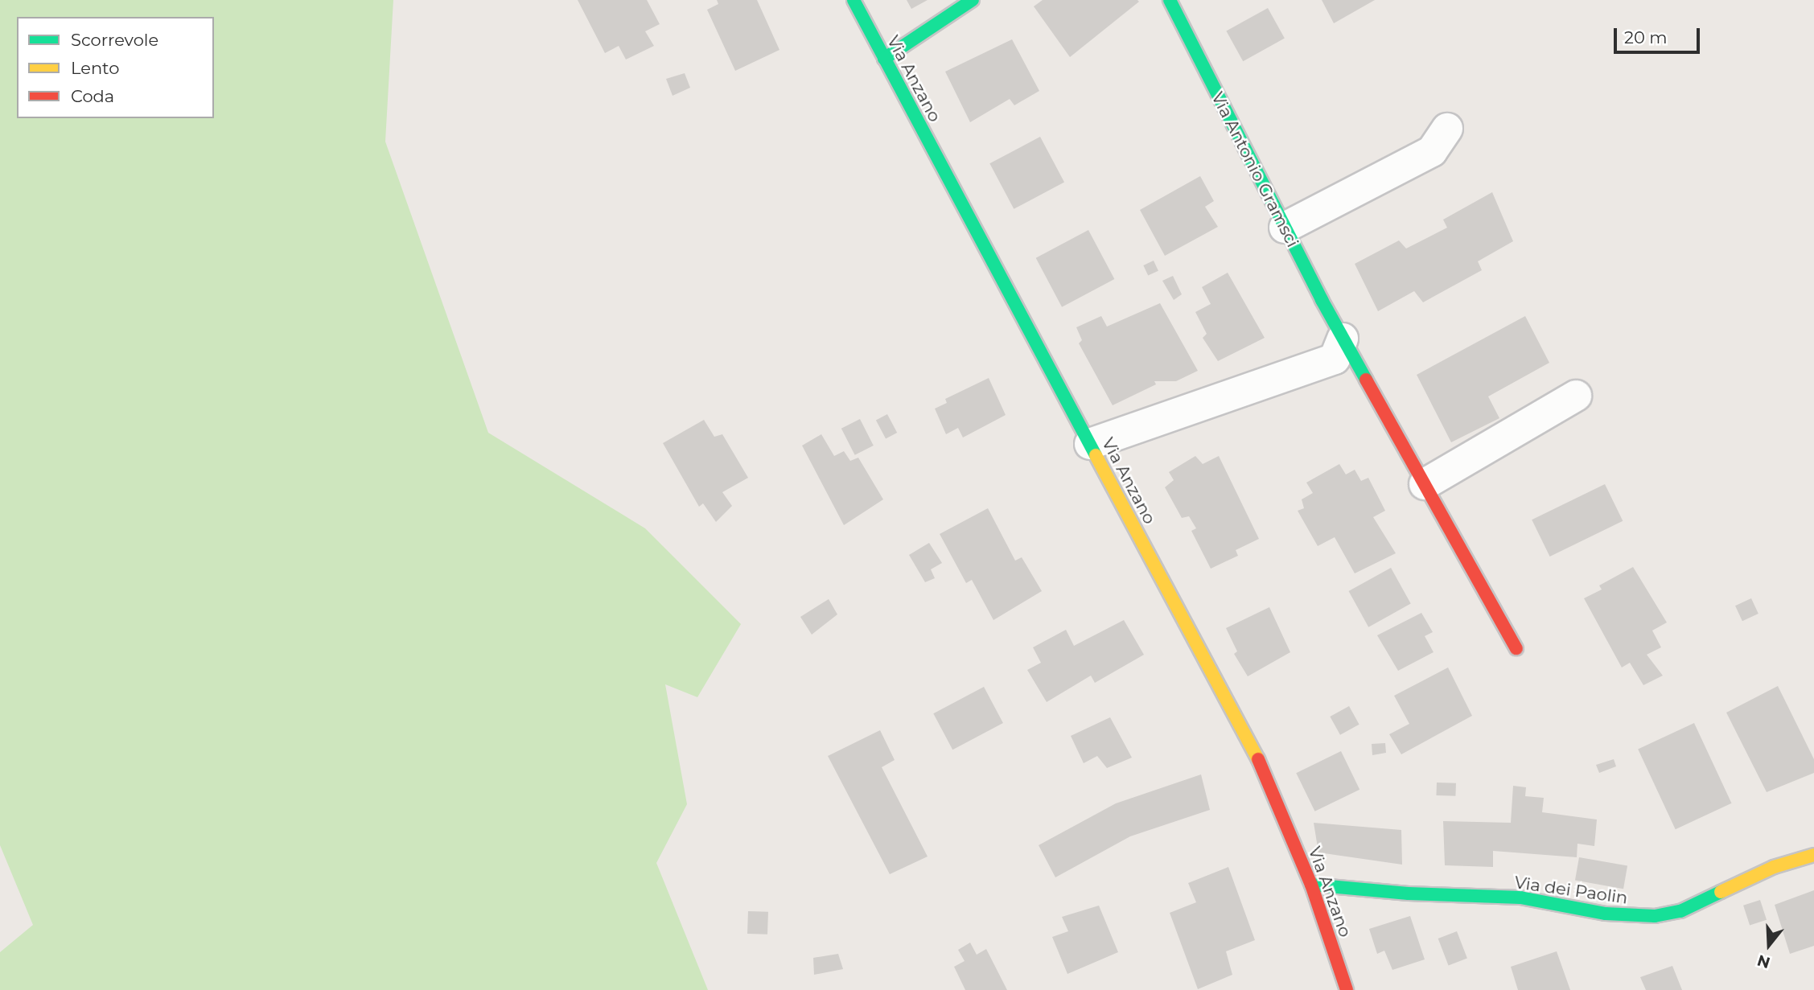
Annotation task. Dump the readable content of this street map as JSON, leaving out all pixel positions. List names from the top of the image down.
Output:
{
  "streets": {
    "street": ["Via Anzano", "Via Antonio Gramsci", "Via dei Paolin"]
  },
  "crossings": [
    ["Via Anzano", "Via dei Paolin"]
  ],
  "legend": ["Scorrevole", "Lento", "Coda"],
  "scale_bar": "20 m",
  "north": "bottom"
}
